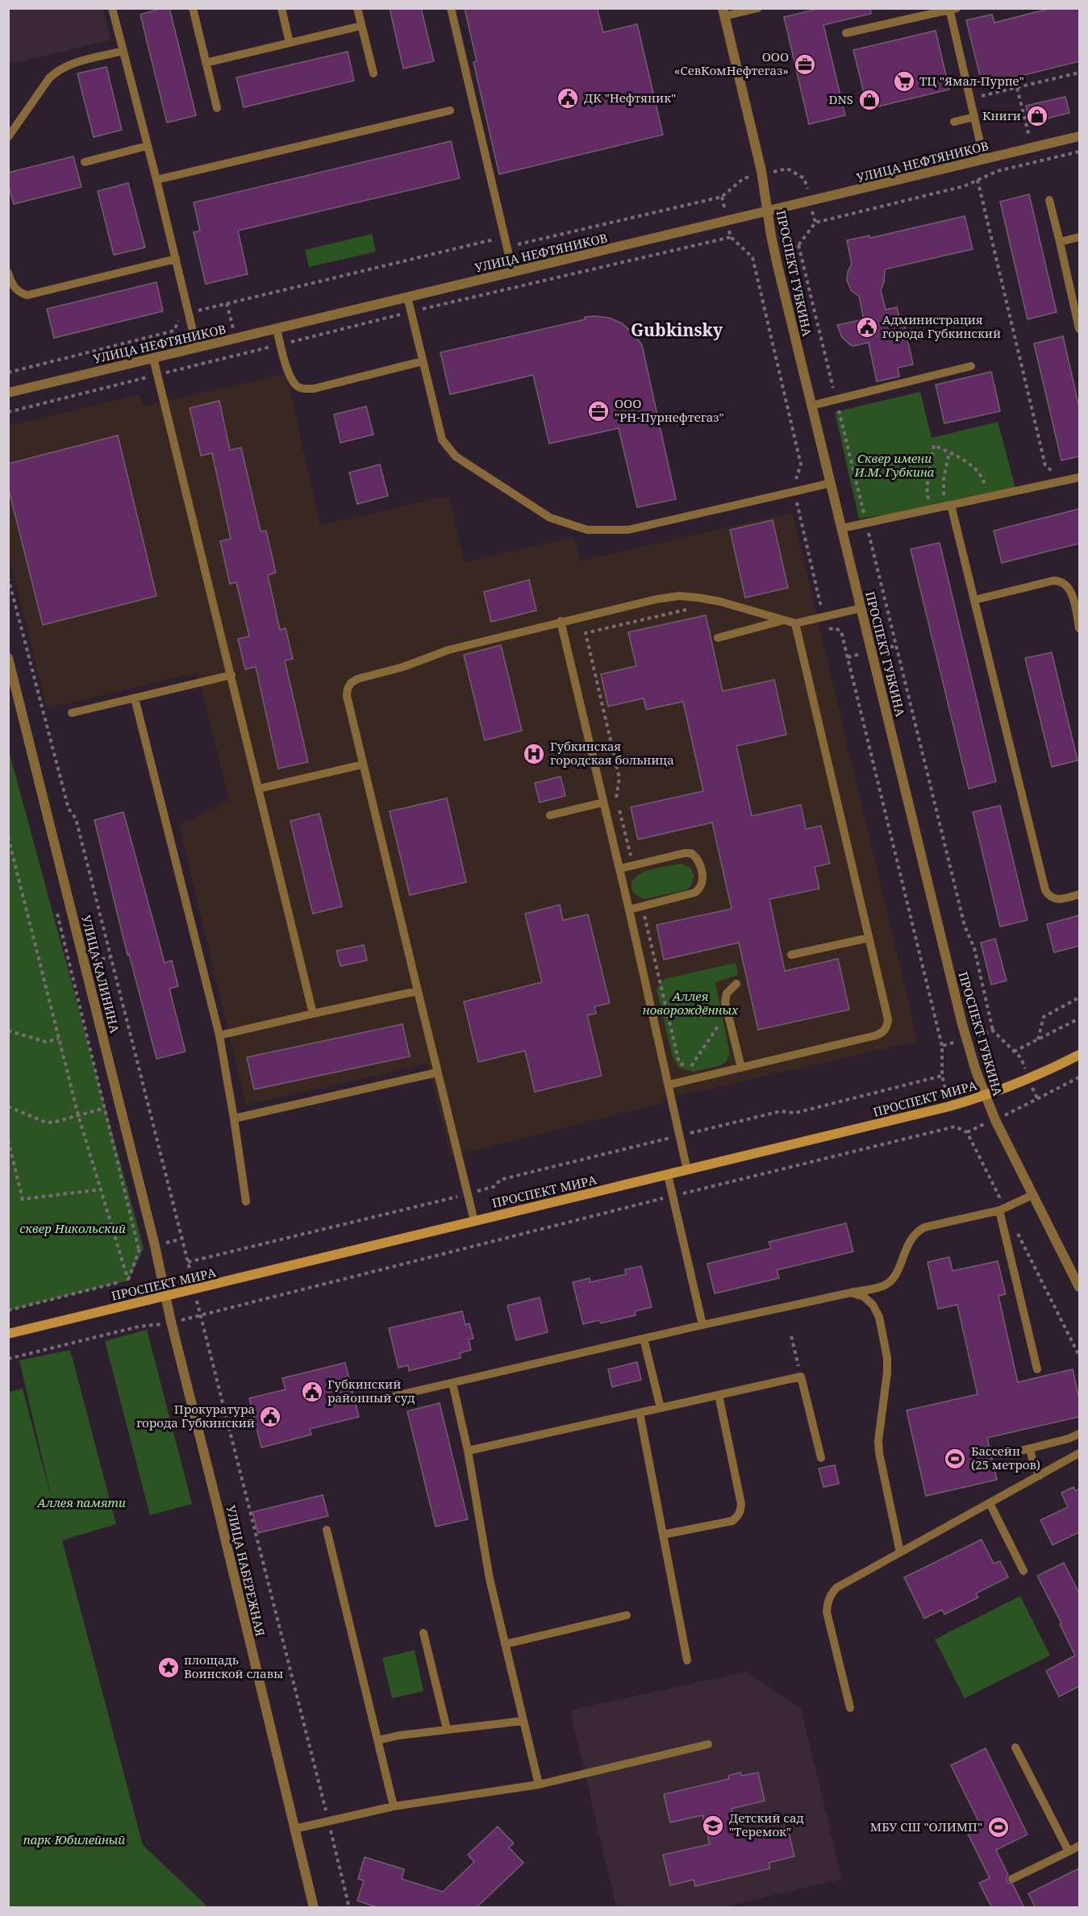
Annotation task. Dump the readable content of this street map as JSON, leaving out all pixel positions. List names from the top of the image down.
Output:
{
  "streets": {
    "main road": ["ПРОСПЕКТ МИРА"],
    "street": [
      "УЛИЦА НЕФТЯНИКОВ",
      "ПРОСПЕКТ ГУБКИНА",
      "УЛИЦА КАЛИНИНА",
      "УЛИЦА НАБЕРЕЖНАЯ"
    ]
  },
  "crossings": [
    ["УЛИЦА НЕФТЯНИКОВ", "ПРОСПЕКТ ГУБКИНА"],
    ["ПРОСПЕКТ ГУБКИНА", "ПРОСПЕКТ МИРА"],
    ["УЛИЦА КАЛИНИНА", "ПРОСПЕКТ МИРА"],
    ["УЛИЦА КАЛИНИНА", "УЛИЦА НАБЕРЕЖНАЯ"],
    ["ПРОСПЕКТ МИРА", "УЛИЦА НАБЕРЕЖНАЯ"]
  ],
  "districts": ["Gubkinsky"],
  "parks": [
    "Сквер имени И.М. Губкина",
    "Аллея новорождённых",
    "сквер Никольский",
    "Аллея памяти",
    "парк Юбилейный"
  ],
  "places": {
    "office": ["ООО «СевКомНефтегаз»", "ООО \"РН-Пурнефтегаз\""],
    "supermarket": ["ТЦ \"Ямал-Пурпе\""],
    "public building": [
      "ДК \"Нефтяник\"",
      "Администрация города Губкинский",
      "Губкинский районный суд",
      "Прокуратура города Губкинский"
    ],
    "shop": ["DNS", "Книги"],
    "hospital": ["Губкинская городская больница"],
    "sports": ["Бассейн (25 метров)", "МБУ СШ \"ОЛИМП\""],
    "place": ["площадь Воинской славы"],
    "school or university": ["Детский сад \"Теремок\""]
  }
}
